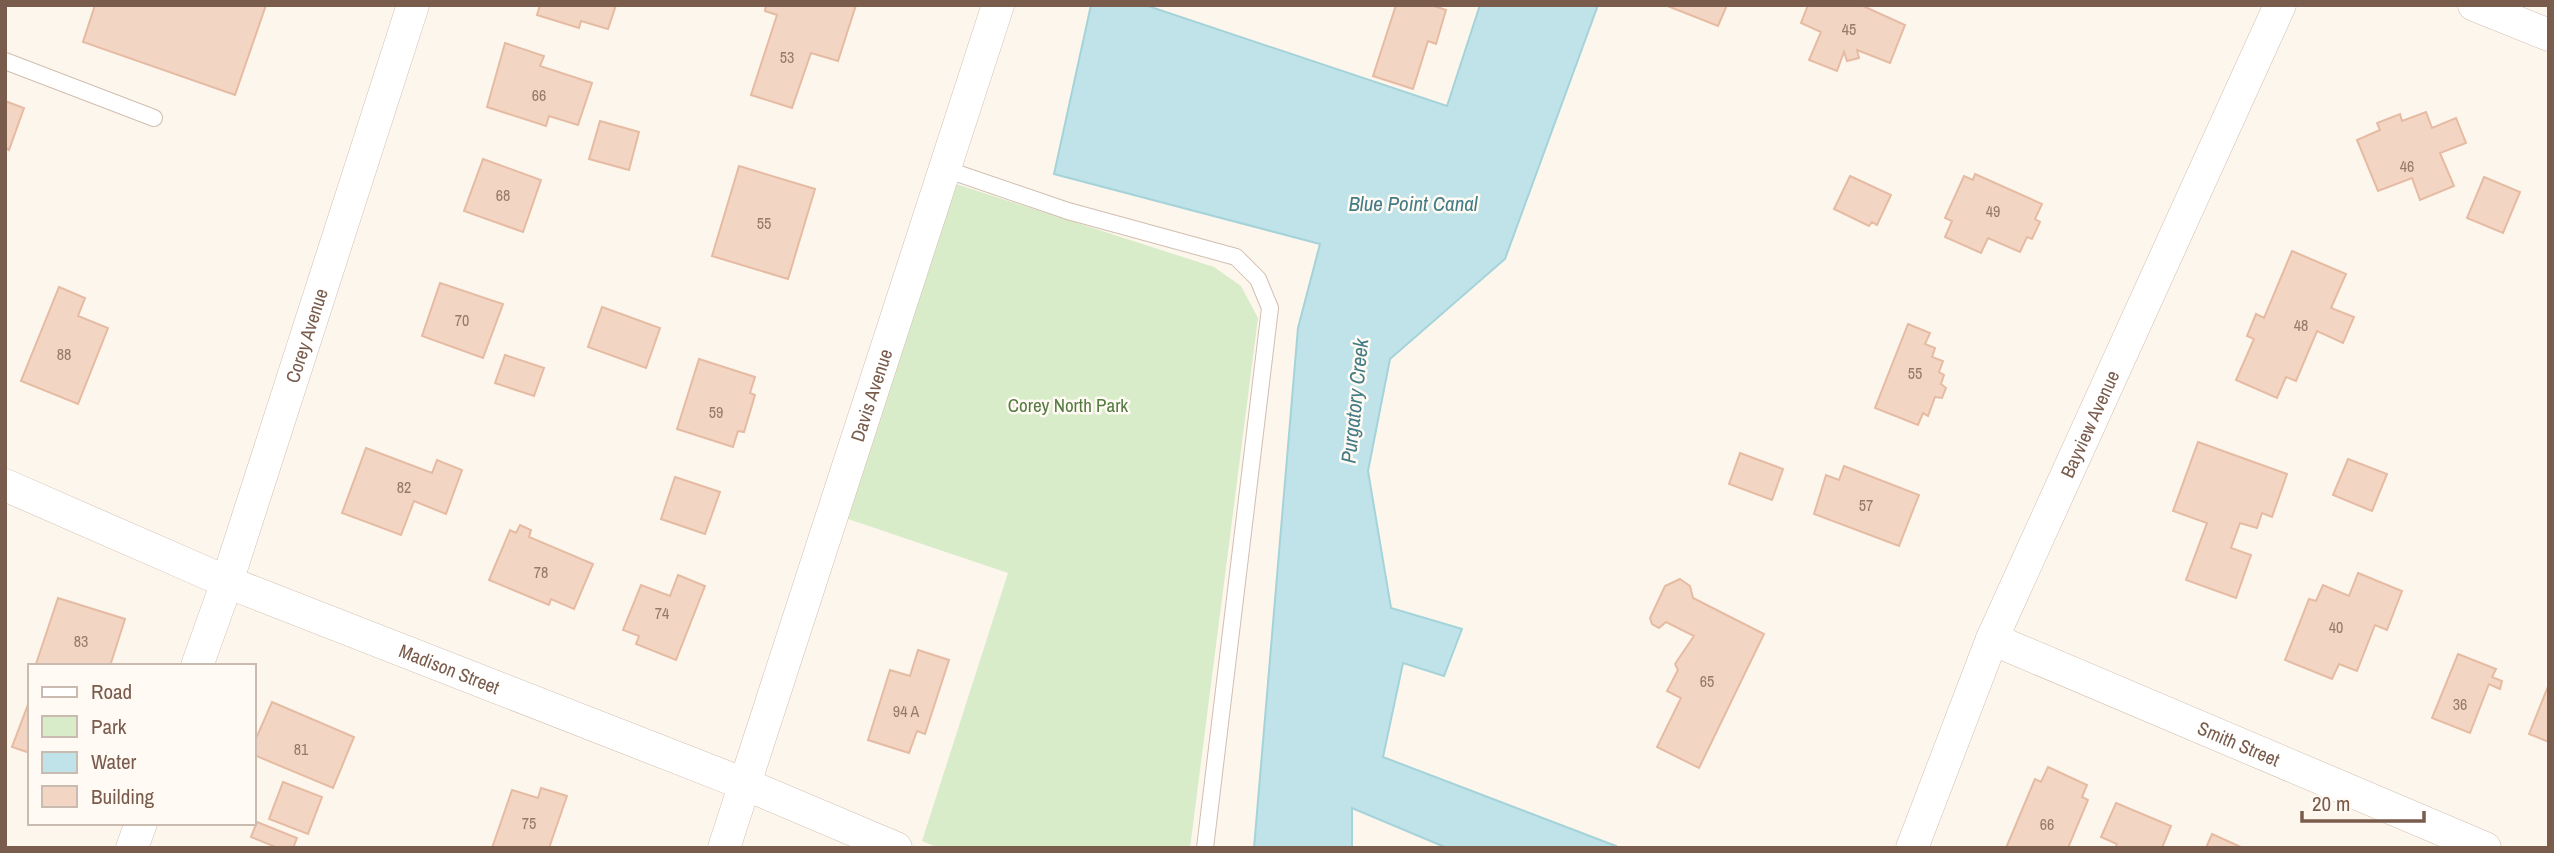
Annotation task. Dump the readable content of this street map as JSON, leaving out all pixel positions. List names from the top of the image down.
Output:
{
  "streets": {
    "street": [
      "Corey Avenue",
      "Davis Avenue",
      "Bayview Avenue",
      "Madison Street",
      "Smith Street"
    ]
  },
  "crossings": [
    ["Corey Avenue", "Madison Street"],
    ["Davis Avenue", "Madison Street"],
    ["Bayview Avenue", "Smith Street"]
  ],
  "water": ["Blue Point Canal", "Purgatory Creek"],
  "parks": ["Corey North Park"],
  "house_numbers": [
    "45",
    "53",
    "66",
    "46",
    "68",
    "49",
    "55",
    "70",
    "48",
    "88",
    "55",
    "59",
    "82",
    "57",
    "78",
    "74",
    "40",
    "83",
    "65",
    "36",
    "94 A",
    "81",
    "75",
    "66"
  ],
  "legend": [
    "Road",
    "Park",
    "Water",
    "Building"
  ],
  "scale_bar": "20 m"
}
